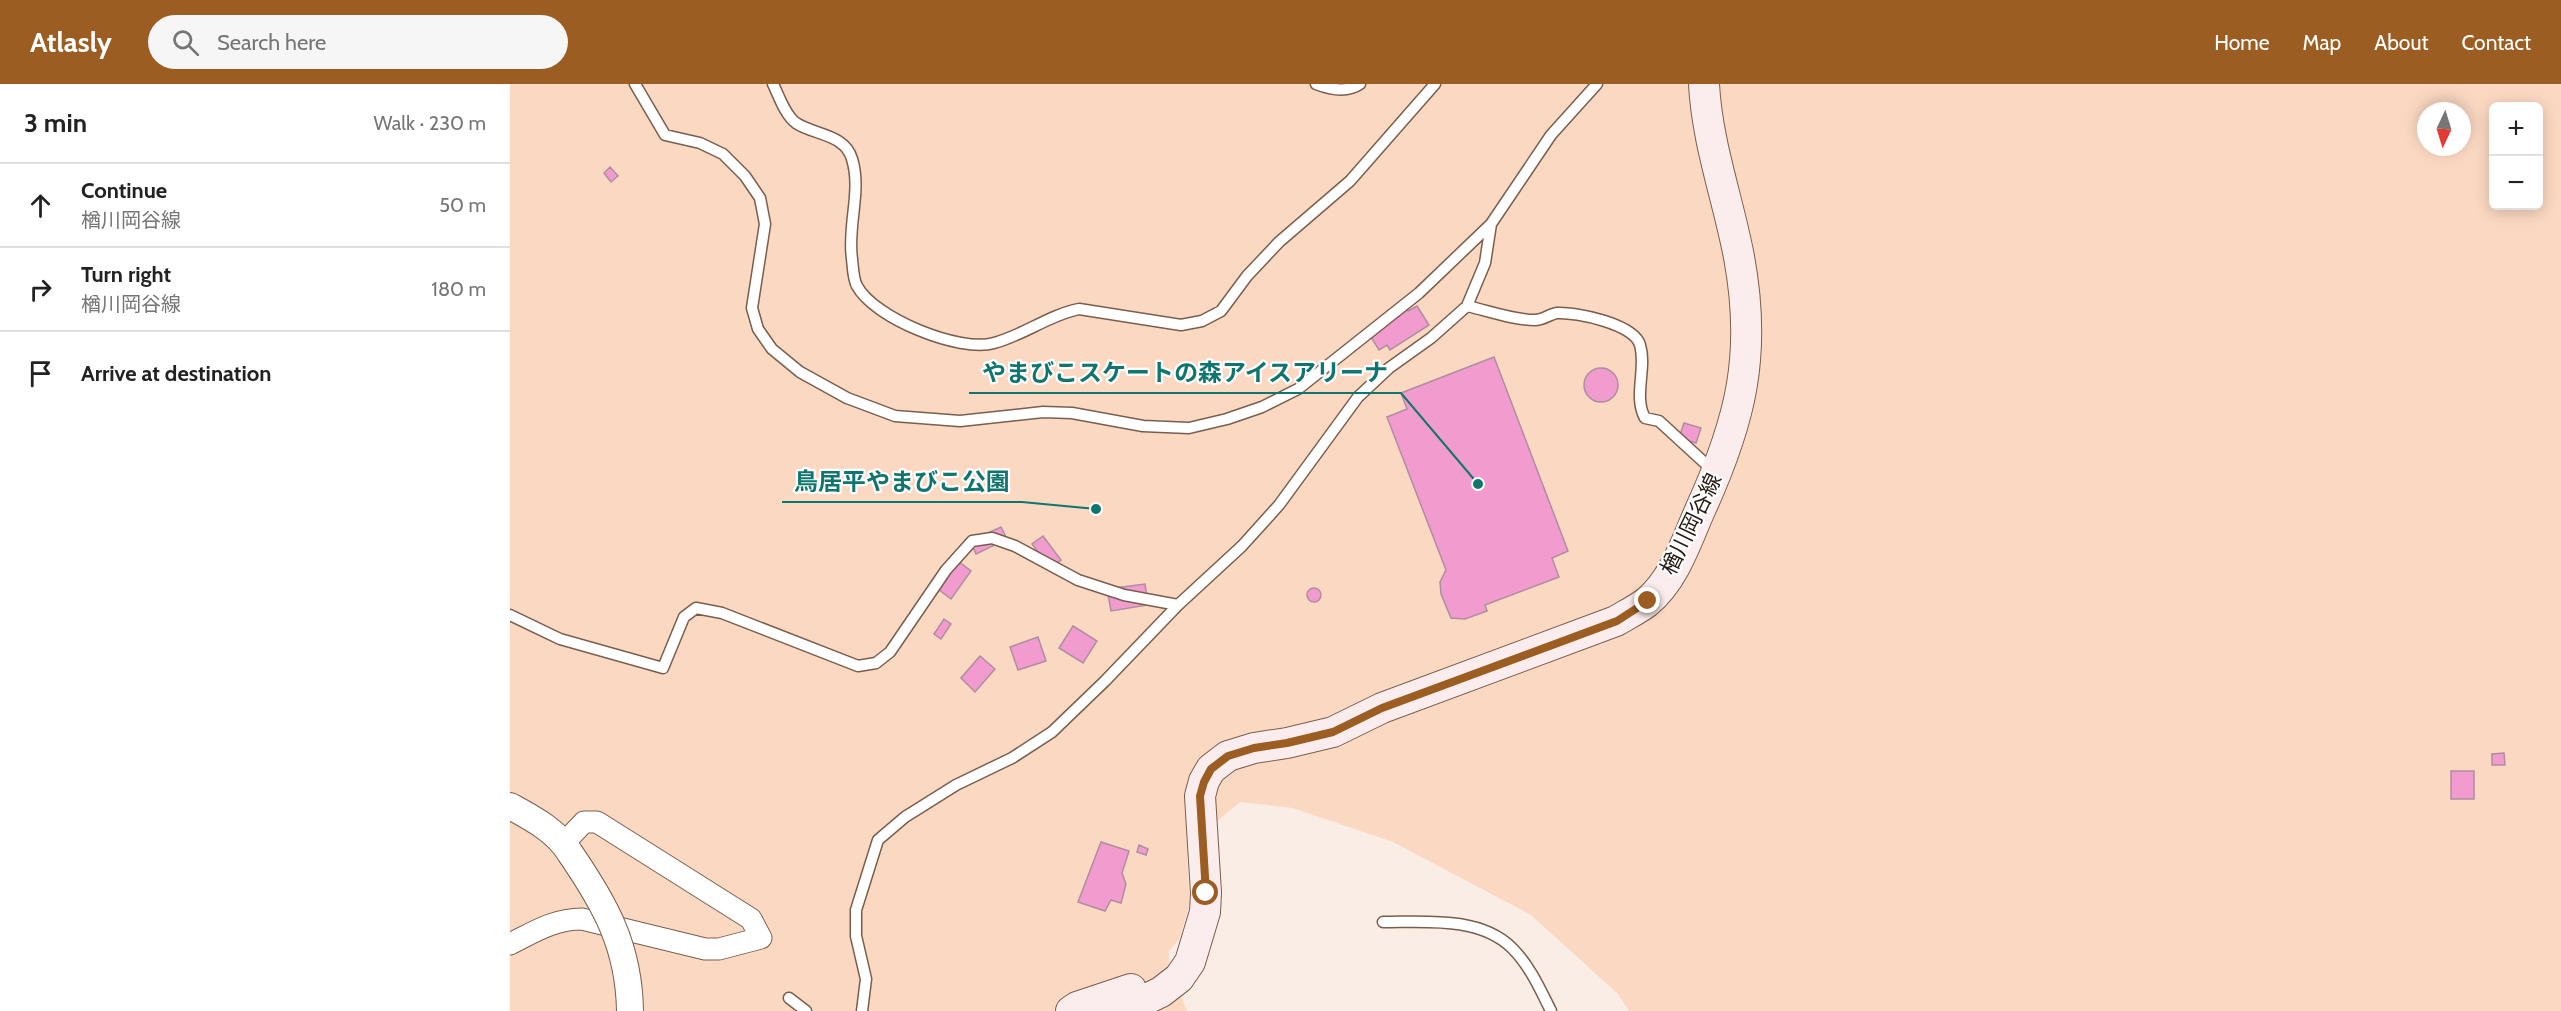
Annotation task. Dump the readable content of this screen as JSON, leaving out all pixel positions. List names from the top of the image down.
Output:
{
  "streets": {
    "main road": ["楢川岡谷線"]
  },
  "places": ["やまびこスケートの森アイスアリーナ", "鳥居平やまびこ公園"],
  "north": "bottom",
  "page": {
    "header": "Atlasly",
    "search": "Search here",
    "nav": [
      "Home",
      "Map",
      "About",
      "Contact"
    ],
    "heading": ["3 min", "Walk · 230 m"],
    "map_buttons": ["+", "−"],
    "list": [
      ["Continue", "楢川岡谷線", "50 m"],
      ["Turn right", "楢川岡谷線", "180 m"],
      "Arrive at destination"
    ]
  }
}
